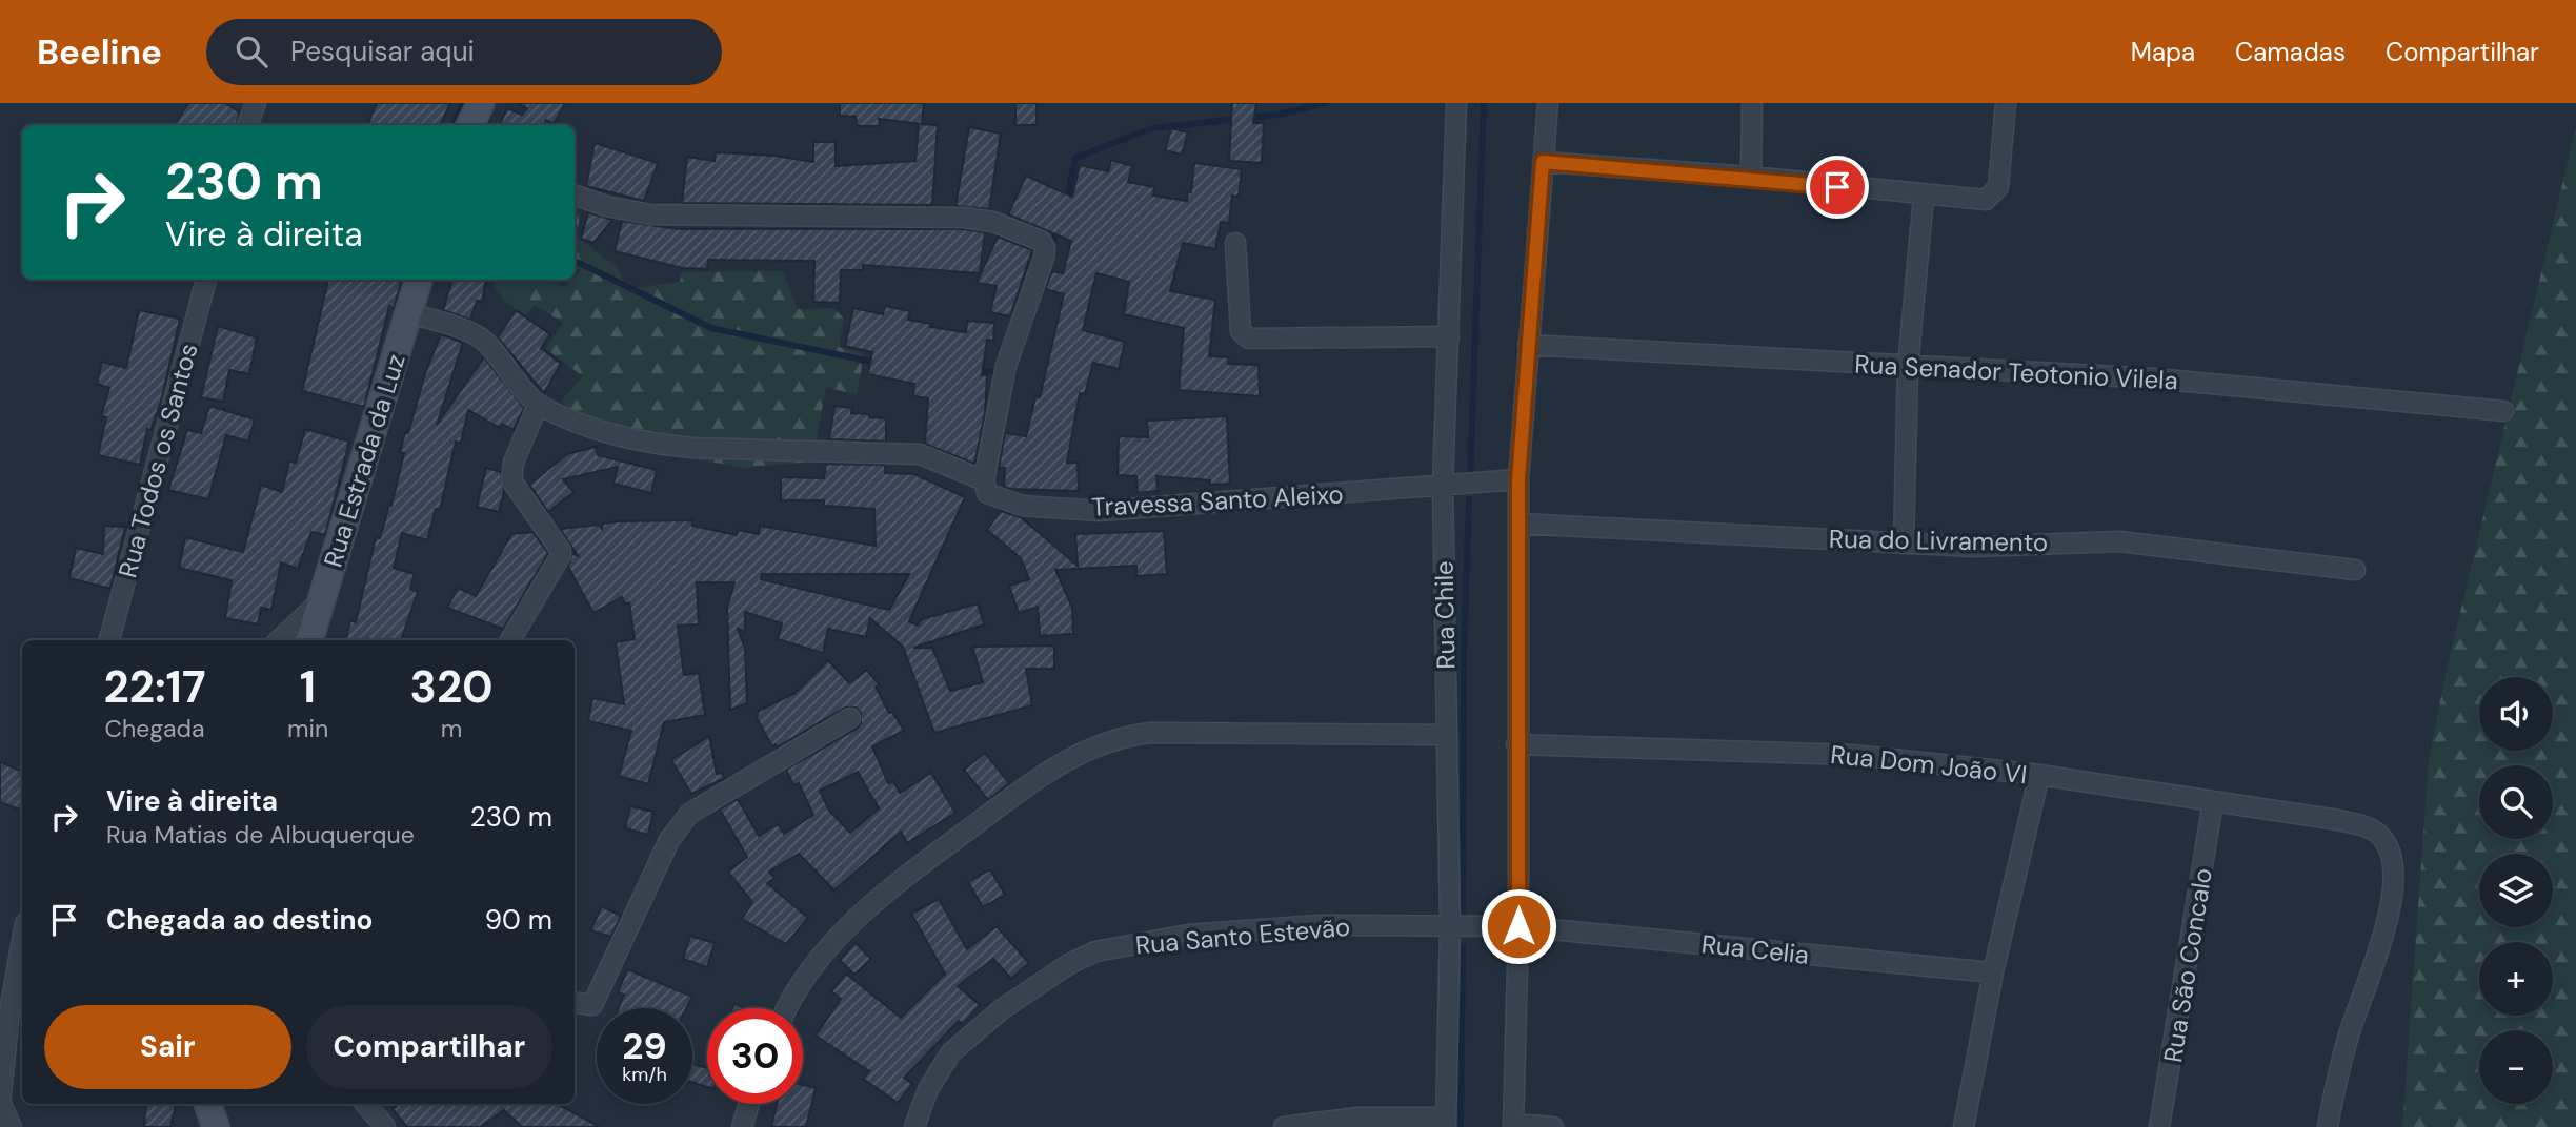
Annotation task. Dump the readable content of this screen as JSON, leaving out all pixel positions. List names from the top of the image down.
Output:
{
  "streets": {
    "main road": ["Rua Estrada da Luz"],
    "street": [
      "Rua Senador Teotonio Vilela",
      "Rua Todos os Santos",
      "Travessa Santo Aleixo",
      "Rua do Livramento",
      "Rua Chile",
      "Rua Dom João VI",
      "Rua Santo Estevão",
      "Rua Celia",
      "Rua São Concalo"
    ]
  },
  "crossings": [
    ["Travessa Santo Aleixo", "Rua Chile"],
    ["Rua Chile", "Rua Santo Estevão"],
    ["Rua Dom João VI", "Rua São Concalo"],
    ["Rua Santo Estevão", "Rua Celia"]
  ],
  "page": {
    "header": "Beeline",
    "search": "Pesquisar aqui",
    "nav": ["Mapa", "Camadas", "Compartilhar"],
    "turn": ["230 m", "Vire à direita"],
    "eta": [
      "22:17",
      "Chegada",
      "1",
      "min",
      "320",
      "m"
    ],
    "map_buttons": ["+", "−"],
    "list": [
      {
        "name": "Vire à direita",
        "note": "Rua Matias de Albuquerque",
        "value": "230 m"
      },
      {
        "name": "Chegada ao destino",
        "value": "90 m"
      }
    ],
    "buttons": ["Sair", "Compartilhar"],
    "speed": "29 km/h",
    "limit": "30"
  }
}
